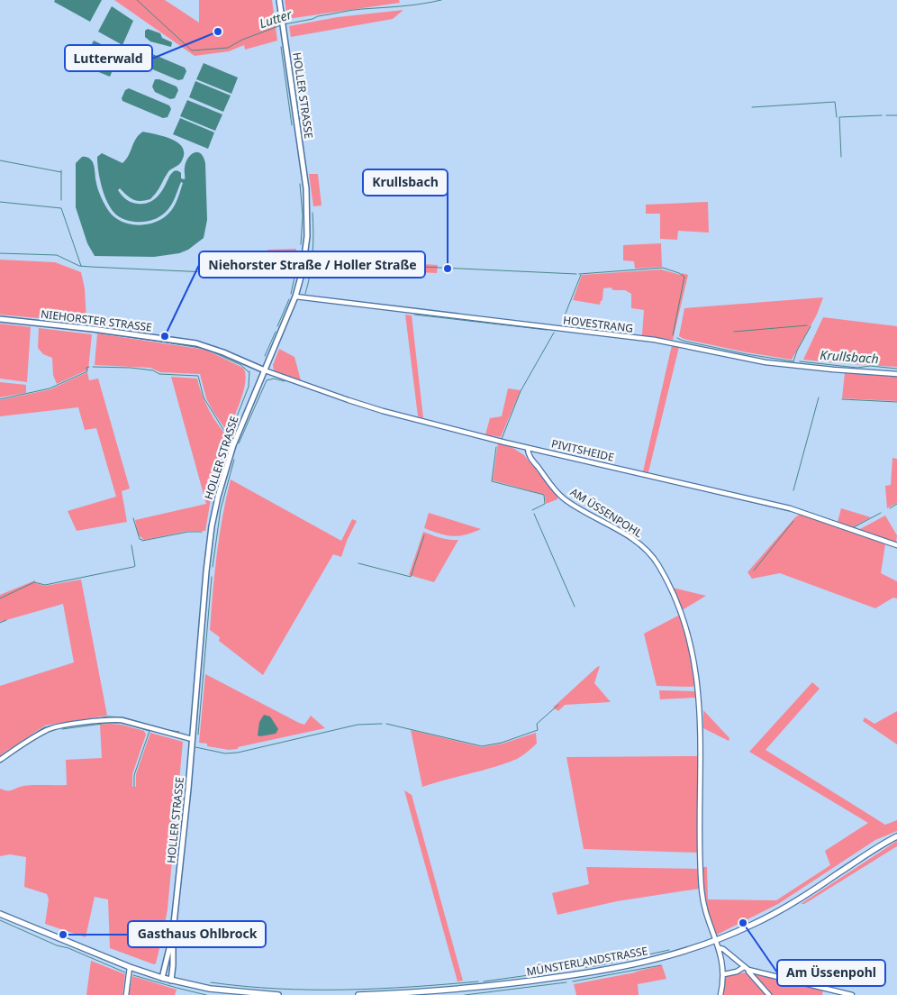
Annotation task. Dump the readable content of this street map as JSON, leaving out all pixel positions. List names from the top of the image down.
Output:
{
  "streets": {
    "main road": ["MÜNSTERLANDSTRASSE"],
    "street": [
      "HOLLER STRASSE",
      "NIEHORSTER STRASSE",
      "HOVESTRANG",
      "PIVITSHEIDE",
      "AM ÜSSENPOHL"
    ]
  },
  "crossings": [
    ["HOLLER STRASSE", "NIEHORSTER STRASSE"],
    ["HOLLER STRASSE", "HOVESTRANG"],
    ["HOLLER STRASSE", "PIVITSHEIDE"],
    ["NIEHORSTER STRASSE", "PIVITSHEIDE"],
    ["PIVITSHEIDE", "AM ÜSSENPOHL"],
    ["AM ÜSSENPOHL", "MÜNSTERLANDSTRASSE"]
  ],
  "water": ["Lutter", "Krullsbach"],
  "places": [
    "Lutterwald",
    "Krullsbach",
    "Niehorster Straße / Holler Straße",
    "Am Üssenpohl",
    "Gasthaus Ohlbrock"
  ]
}
